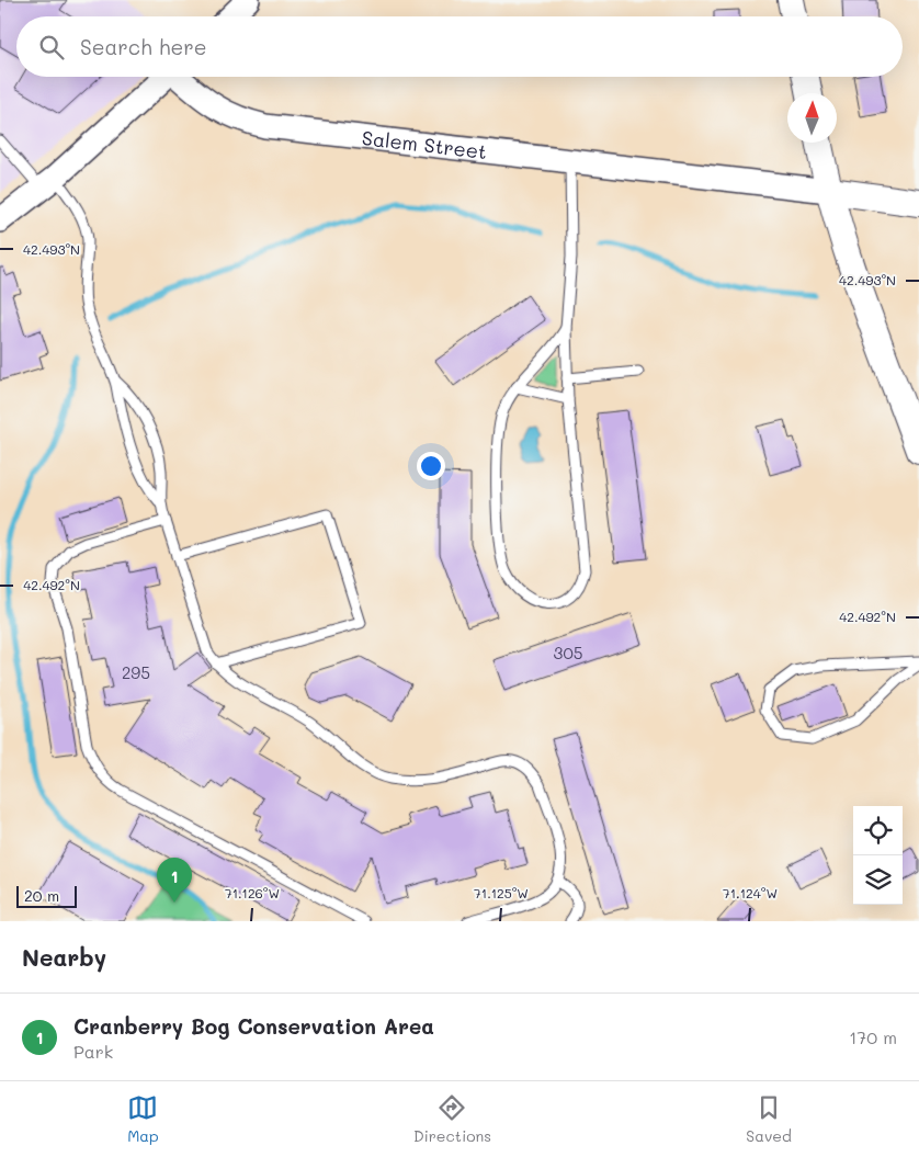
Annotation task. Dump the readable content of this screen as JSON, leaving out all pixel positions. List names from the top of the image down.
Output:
{
  "streets": {
    "main road": ["Salem Street"]
  },
  "house_numbers": ["305", "295"],
  "scale_bar": "20 m",
  "north": "top",
  "page": {
    "search": "Search here",
    "pins": "1",
    "scale": "20 m",
    "heading": "Nearby",
    "list": [
      {
        "mark": "1",
        "name": "Cranberry Bog Conservation Area",
        "note": "Park",
        "value": "170 m"
      }
    ],
    "nav": ["Map", "Directions", "Saved"]
  },
  "coordinates": [
    "42.493°N",
    "42.492°N",
    "71.126°W",
    "71.125°W",
    "71.124°W"
  ]
}
